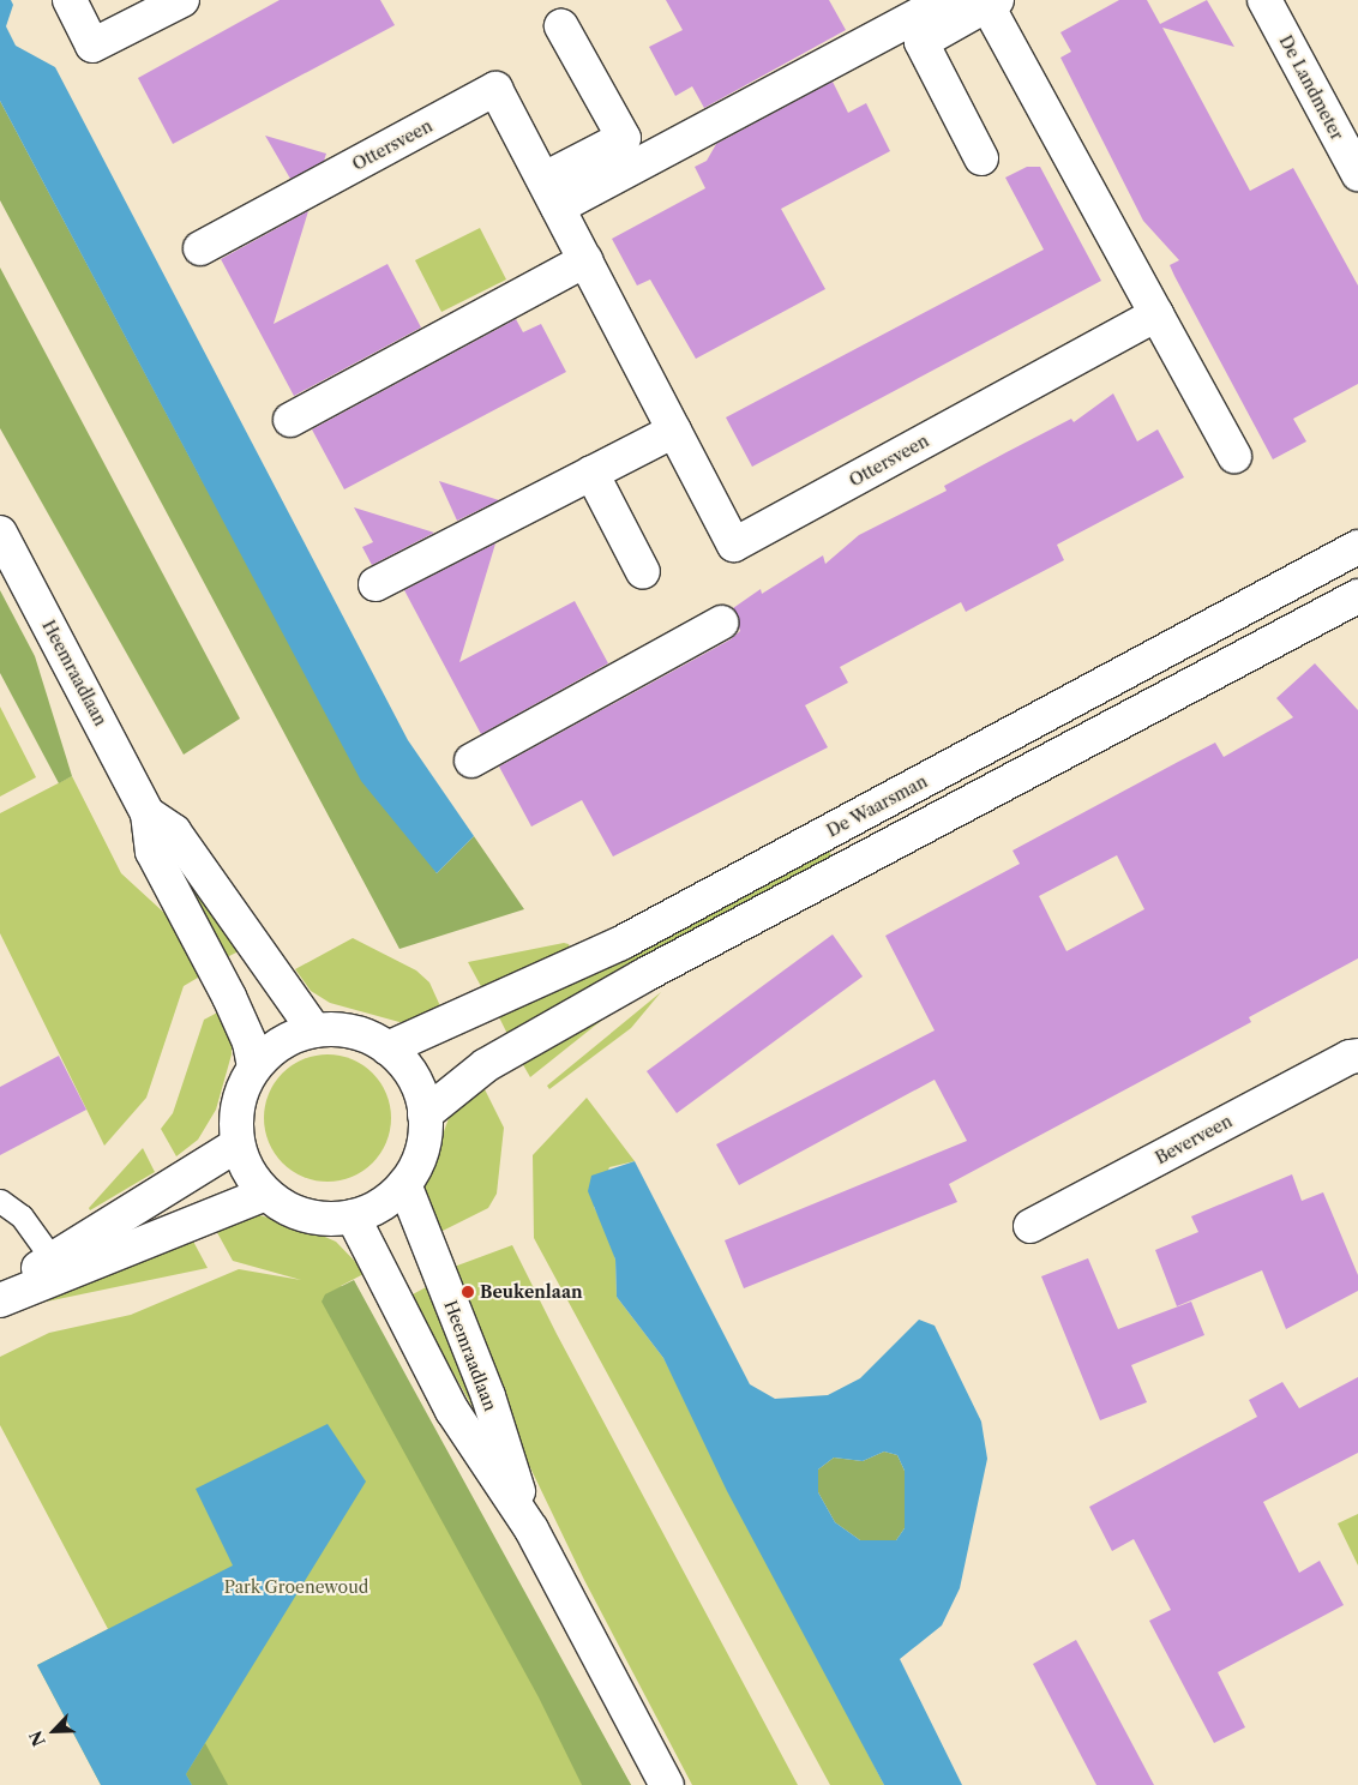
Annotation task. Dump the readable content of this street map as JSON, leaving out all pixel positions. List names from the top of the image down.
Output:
{
  "streets": {
    "street": [
      "De Landmeter",
      "Ottersveen",
      "Heemraadlaan",
      "De Waarsman",
      "Beverveen"
    ]
  },
  "crossings": [
    ["Heemraadlaan", "De Waarsman"]
  ],
  "parks": ["Park Groenewoud"],
  "places": ["Beukenlaan"],
  "north": "bottom left"
}
